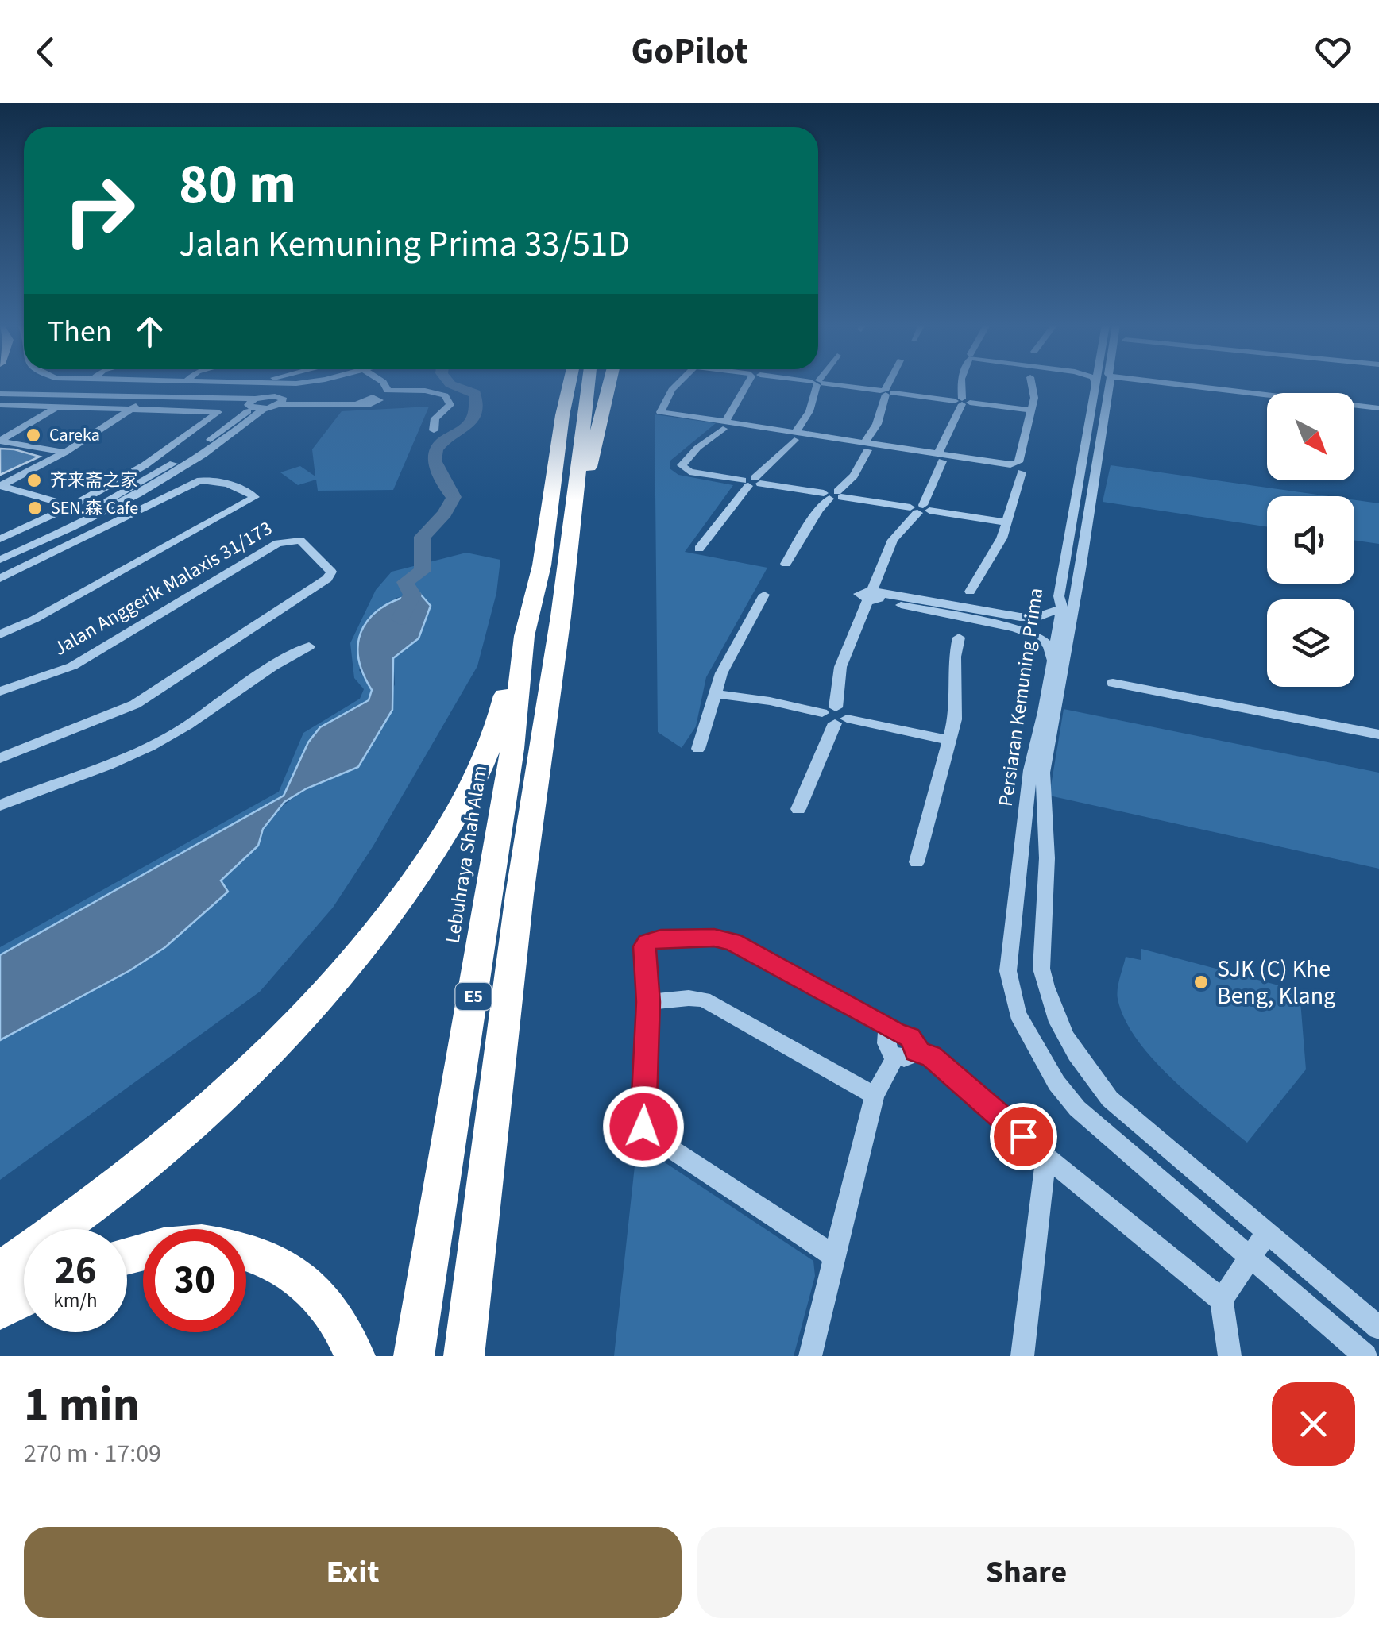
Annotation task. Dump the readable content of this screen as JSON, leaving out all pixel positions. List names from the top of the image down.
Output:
{
  "streets": {
    "highway": ["Lebuhraya Shah Alam", "E5"],
    "street": ["Jalan Anggerik Malaxis 31/173", "Persiaran Kemuning Prima"]
  },
  "places": [
    "Careka",
    "齐来斋之家",
    "SEN.森 Cafe",
    "SJK (C) Khe Beng, Klang"
  ],
  "north": "bottom right",
  "page": {
    "header": "GoPilot",
    "turn": ["80 m", "Jalan Kemuning Prima 33/51D"],
    "then": "Then",
    "speed": "26 km/h",
    "limit": "30",
    "heading": ["1 min", "270 m · 17:09"],
    "buttons": ["Exit", "Share"]
  }
}
